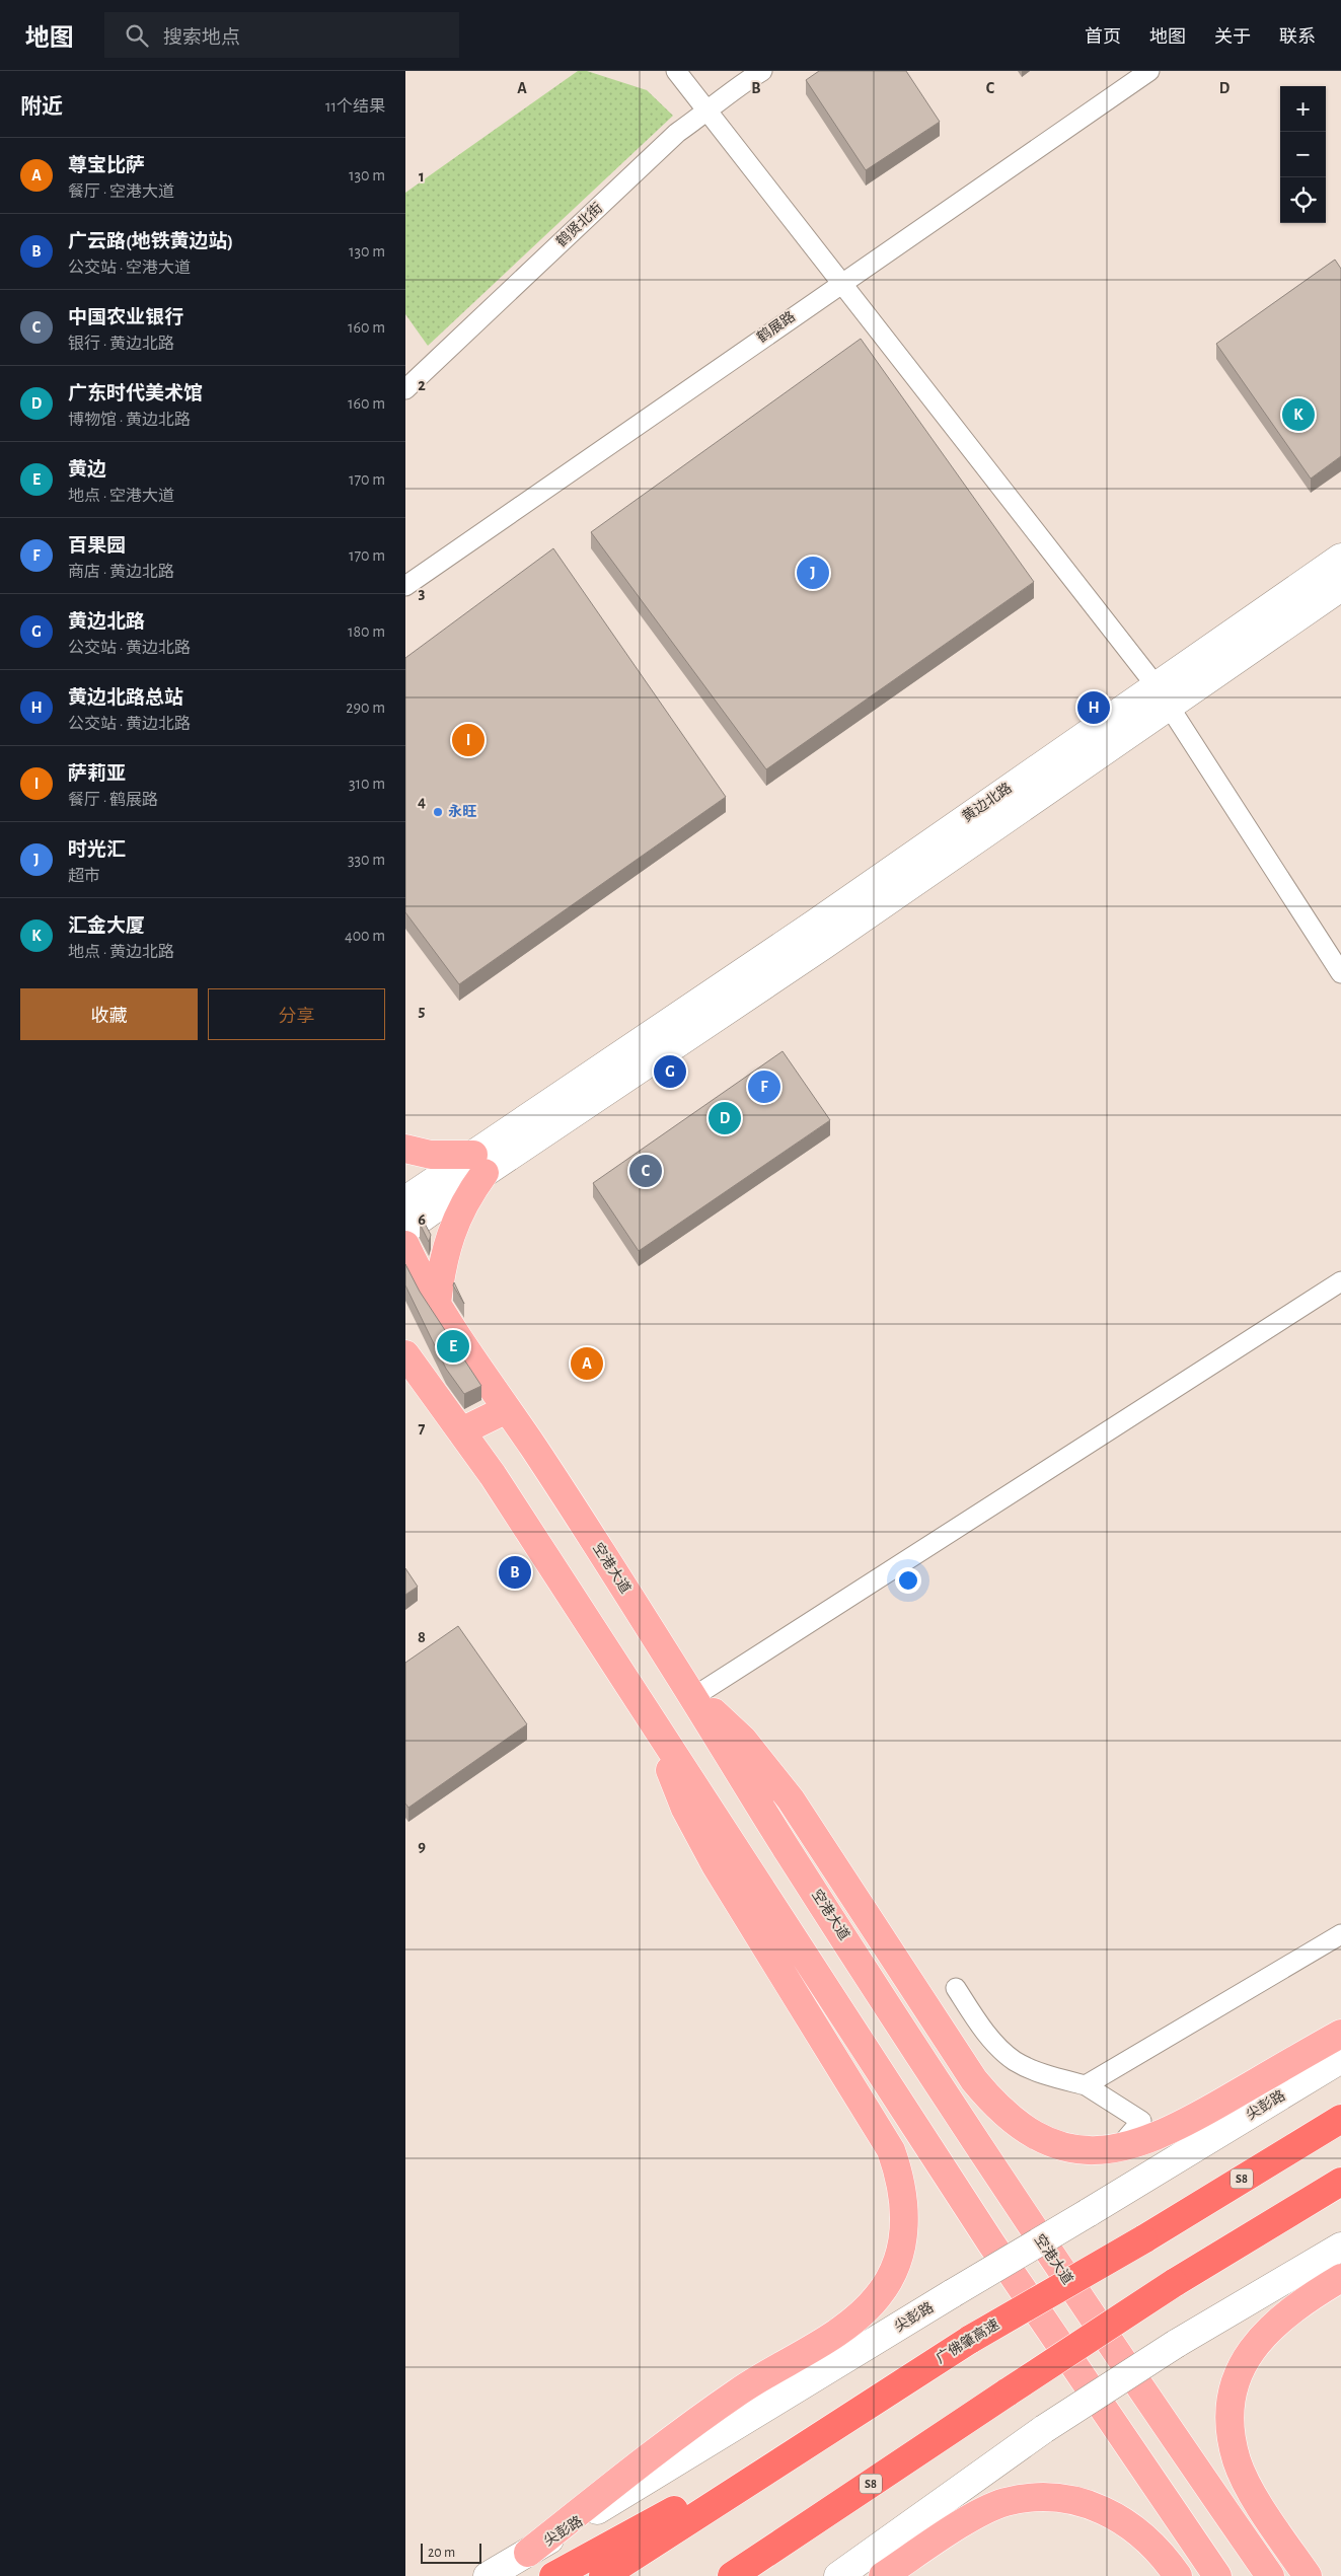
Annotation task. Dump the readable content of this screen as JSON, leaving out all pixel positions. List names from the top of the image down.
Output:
{
  "streets": {
    "highway": ["S8", "广佛肇高速"],
    "main road": ["黄边北路", "空港大道", "尖彭路"],
    "street": ["鹤贤北街", "鹤展路"]
  },
  "places": ["永旺"],
  "scale_bar": "20 m",
  "page": {
    "header": "地图",
    "search": "搜索地点",
    "nav": [
      "首页",
      "地图",
      "关于",
      "联系"
    ],
    "heading": ["附近", "11个结果"],
    "map_buttons": ["+", "−"],
    "list": [
      {
        "mark": "A",
        "name": "尊宝比萨",
        "note": "餐厅 · 空港大道",
        "value": "130 m"
      },
      {
        "mark": "B",
        "name": "广云路(地铁黄边站)",
        "note": "公交站 · 空港大道",
        "value": "130 m"
      },
      {
        "mark": "C",
        "name": "中国农业银行",
        "note": "银行 · 黄边北路",
        "value": "160 m"
      },
      {
        "mark": "D",
        "name": "广东时代美术馆",
        "note": "博物馆 · 黄边北路",
        "value": "160 m"
      },
      {
        "mark": "E",
        "name": "黄边",
        "note": "地点 · 空港大道",
        "value": "170 m"
      },
      {
        "mark": "F",
        "name": "百果园",
        "note": "商店 · 黄边北路",
        "value": "170 m"
      },
      {
        "mark": "G",
        "name": "黄边北路",
        "note": "公交站 · 黄边北路",
        "value": "180 m"
      },
      {
        "mark": "H",
        "name": "黄边北路总站",
        "note": "公交站 · 黄边北路",
        "value": "290 m"
      },
      {
        "mark": "I",
        "name": "萨莉亚",
        "note": "餐厅 · 鹤展路",
        "value": "310 m"
      },
      {
        "mark": "J",
        "name": "时光汇",
        "note": "超市",
        "value": "330 m"
      },
      {
        "mark": "K",
        "name": "汇金大厦",
        "note": "地点 · 黄边北路",
        "value": "400 m"
      }
    ],
    "pins": [
      "K",
      "J",
      "H",
      "I",
      "G",
      "F",
      "D",
      "C",
      "E",
      "A",
      "B"
    ],
    "buttons": ["收藏", "分享"],
    "scale": "20 m"
  },
  "grid": {
    "columns": [
      "A",
      "B",
      "C",
      "D"
    ],
    "rows": [
      "1",
      "2",
      "3",
      "4",
      "5",
      "6",
      "7",
      "8",
      "9"
    ]
  }
}
